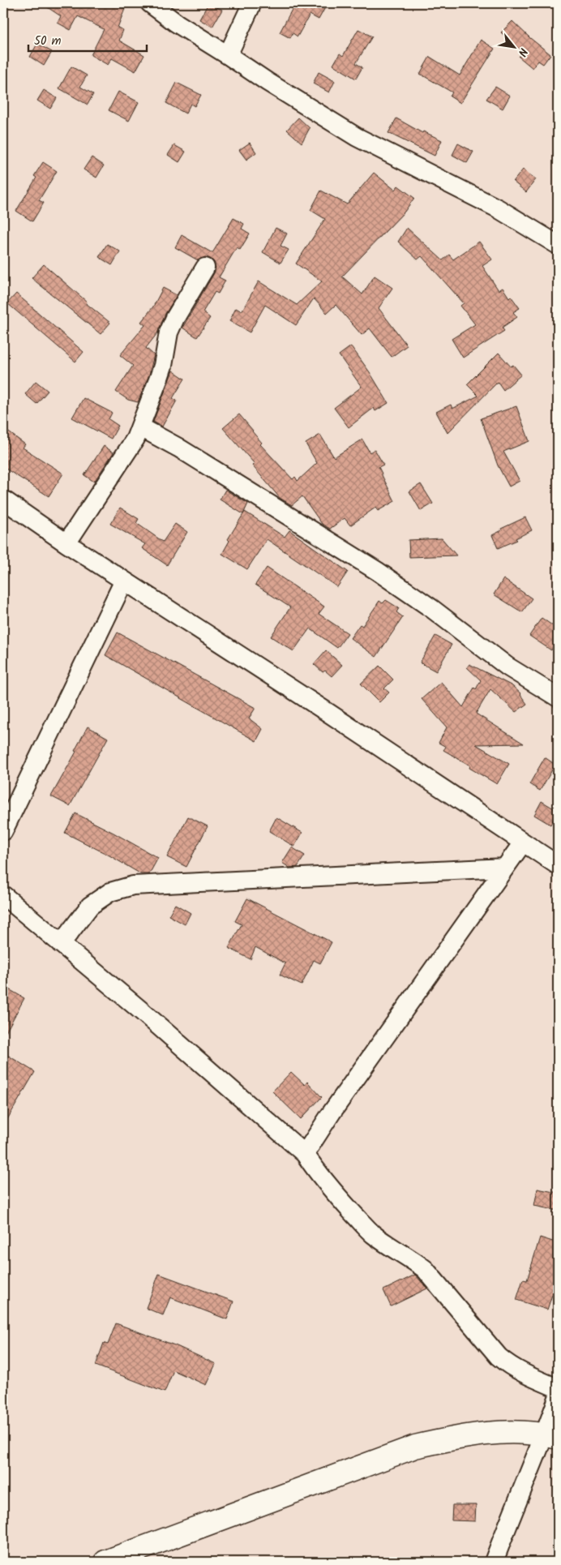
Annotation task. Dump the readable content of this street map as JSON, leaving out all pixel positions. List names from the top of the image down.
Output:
{
  "scale_bar": "50 m",
  "north": "bottom right"
}
